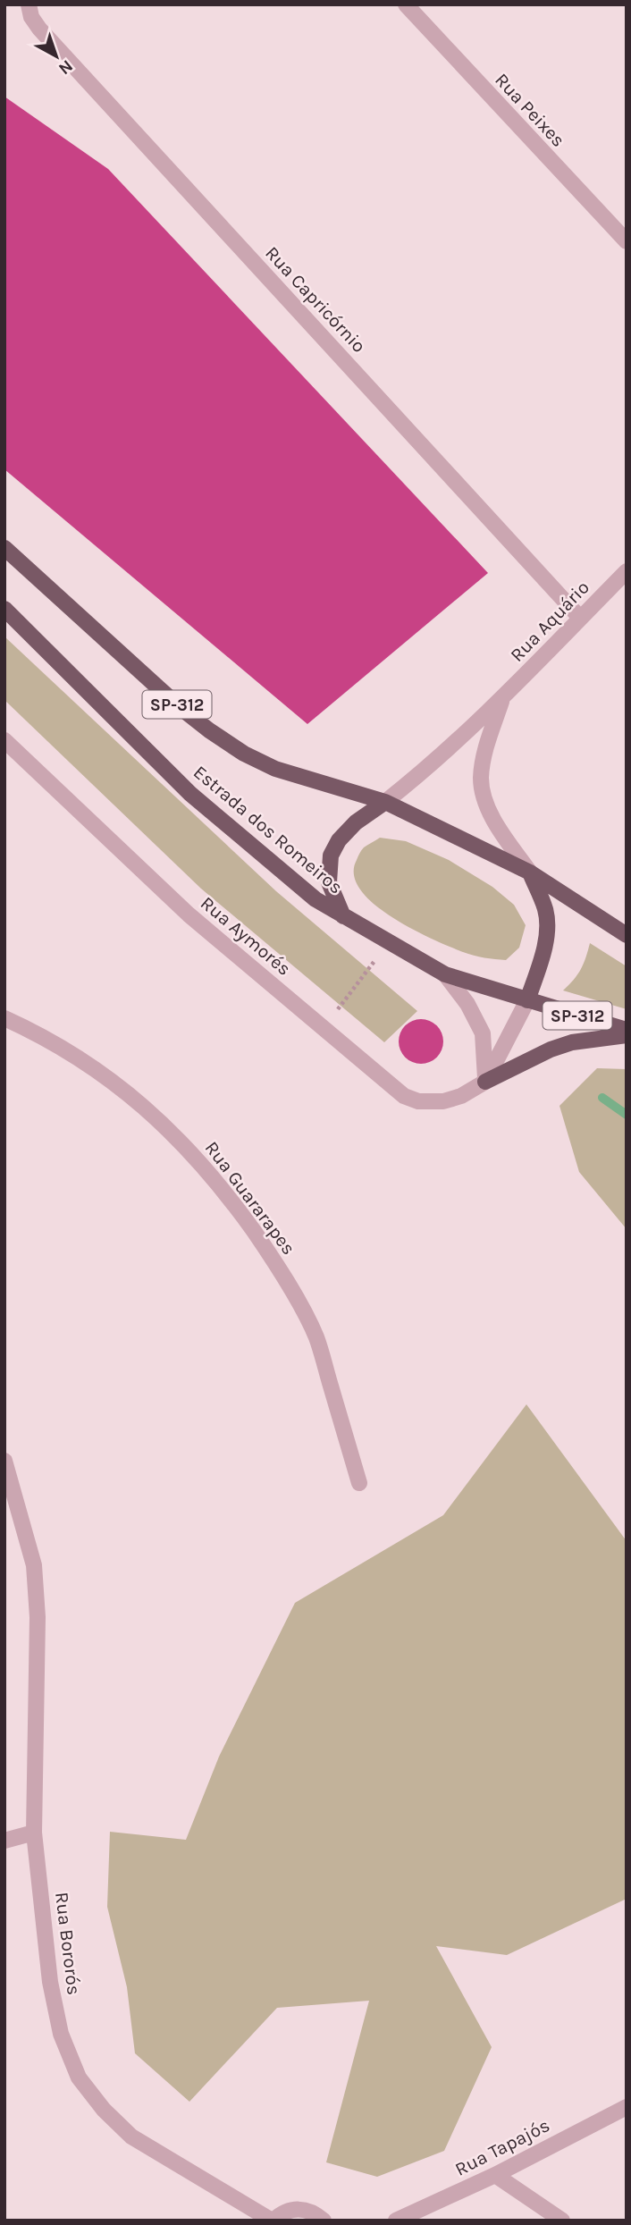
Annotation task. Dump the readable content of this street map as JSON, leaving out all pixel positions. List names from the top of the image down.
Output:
{
  "streets": {
    "main road": ["SP-312", "Estrada dos Romeiros"],
    "street": [
      "Rua Peixes",
      "Rua Capricórnio",
      "Rua Aquário",
      "Rua Aymorés",
      "Rua Guararapes",
      "Rua Bororós",
      "Rua Tapajós"
    ]
  },
  "crossings": [
    ["Rua Capricórnio", "Rua Aquário"],
    ["Rua Aquário", "SP-312"],
    ["Estrada dos Romeiros", "Rua Aymorés"]
  ],
  "north": "bottom right"
}
